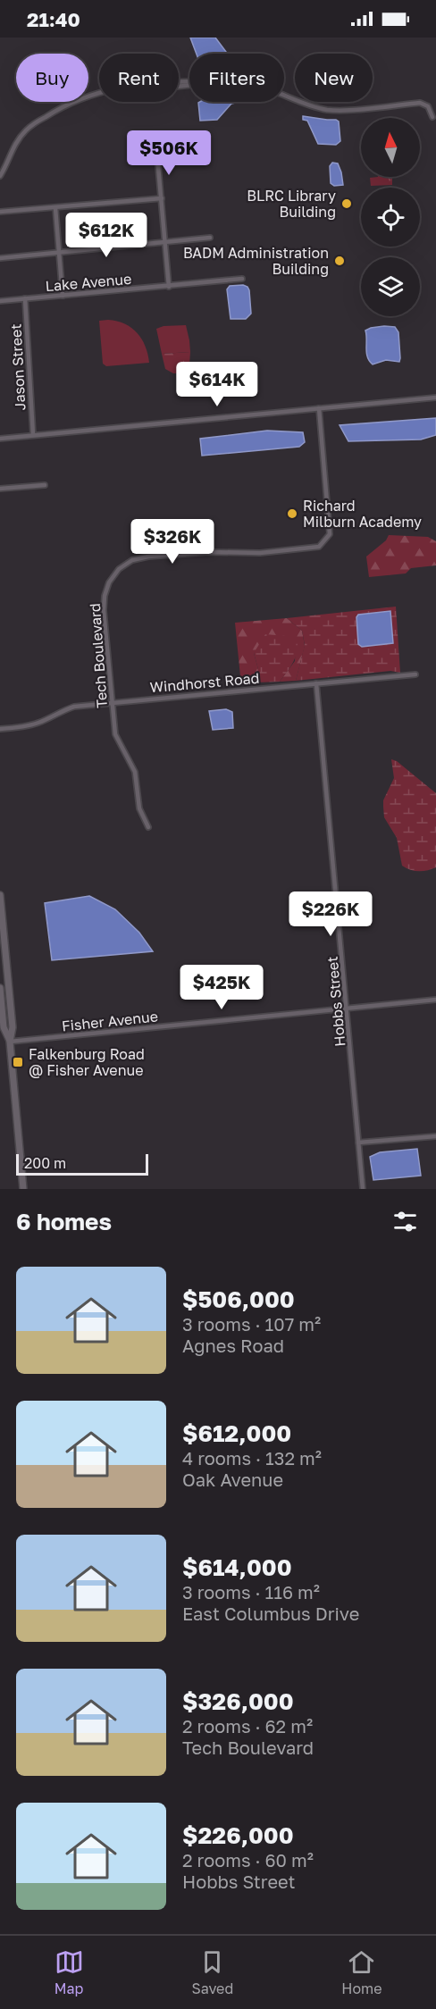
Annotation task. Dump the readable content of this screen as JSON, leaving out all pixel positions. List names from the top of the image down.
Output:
{
  "streets": {
    "street": [
      "Lake Avenue",
      "Jason Street",
      "Tech Boulevard",
      "Windhorst Road",
      "Hobbs Street",
      "Fisher Avenue"
    ]
  },
  "crossings": [
    ["Lake Avenue", "Jason Street"],
    ["Tech Boulevard", "Windhorst Road"],
    ["Windhorst Road", "Hobbs Street"],
    ["Hobbs Street", "Fisher Avenue"]
  ],
  "places": {
    "other": ["BLRC Library Building", "BADM Administration Building", "Richard Milburn Academy"],
    "transit": ["Falkenburg Road @ Fisher Avenue"]
  },
  "scale_bar": "200 m",
  "north": "top",
  "page": {
    "status": "21:40",
    "chip": [
      "Buy",
      "Rent",
      "Filters",
      "New"
    ],
    "price": [
      "$506K",
      "$612K",
      "$614K",
      "$326K",
      "$226K",
      "$425K"
    ],
    "scale": "200 m",
    "heading": "6 homes",
    "list": [
      {
        "name": "$506,000",
        "note": "3 rooms · 107 m² · Agnes Road"
      },
      {
        "name": "$612,000",
        "note": "4 rooms · 132 m² · Oak Avenue"
      },
      {
        "name": "$614,000",
        "note": "3 rooms · 116 m² · East Columbus Drive"
      },
      {
        "name": "$326,000",
        "note": "2 rooms · 62 m² · Tech Boulevard"
      },
      {
        "name": "$226,000",
        "note": "2 rooms · 60 m² · Hobbs Street"
      }
    ],
    "tabs": ["Map", "Saved", "Home"]
  }
}
